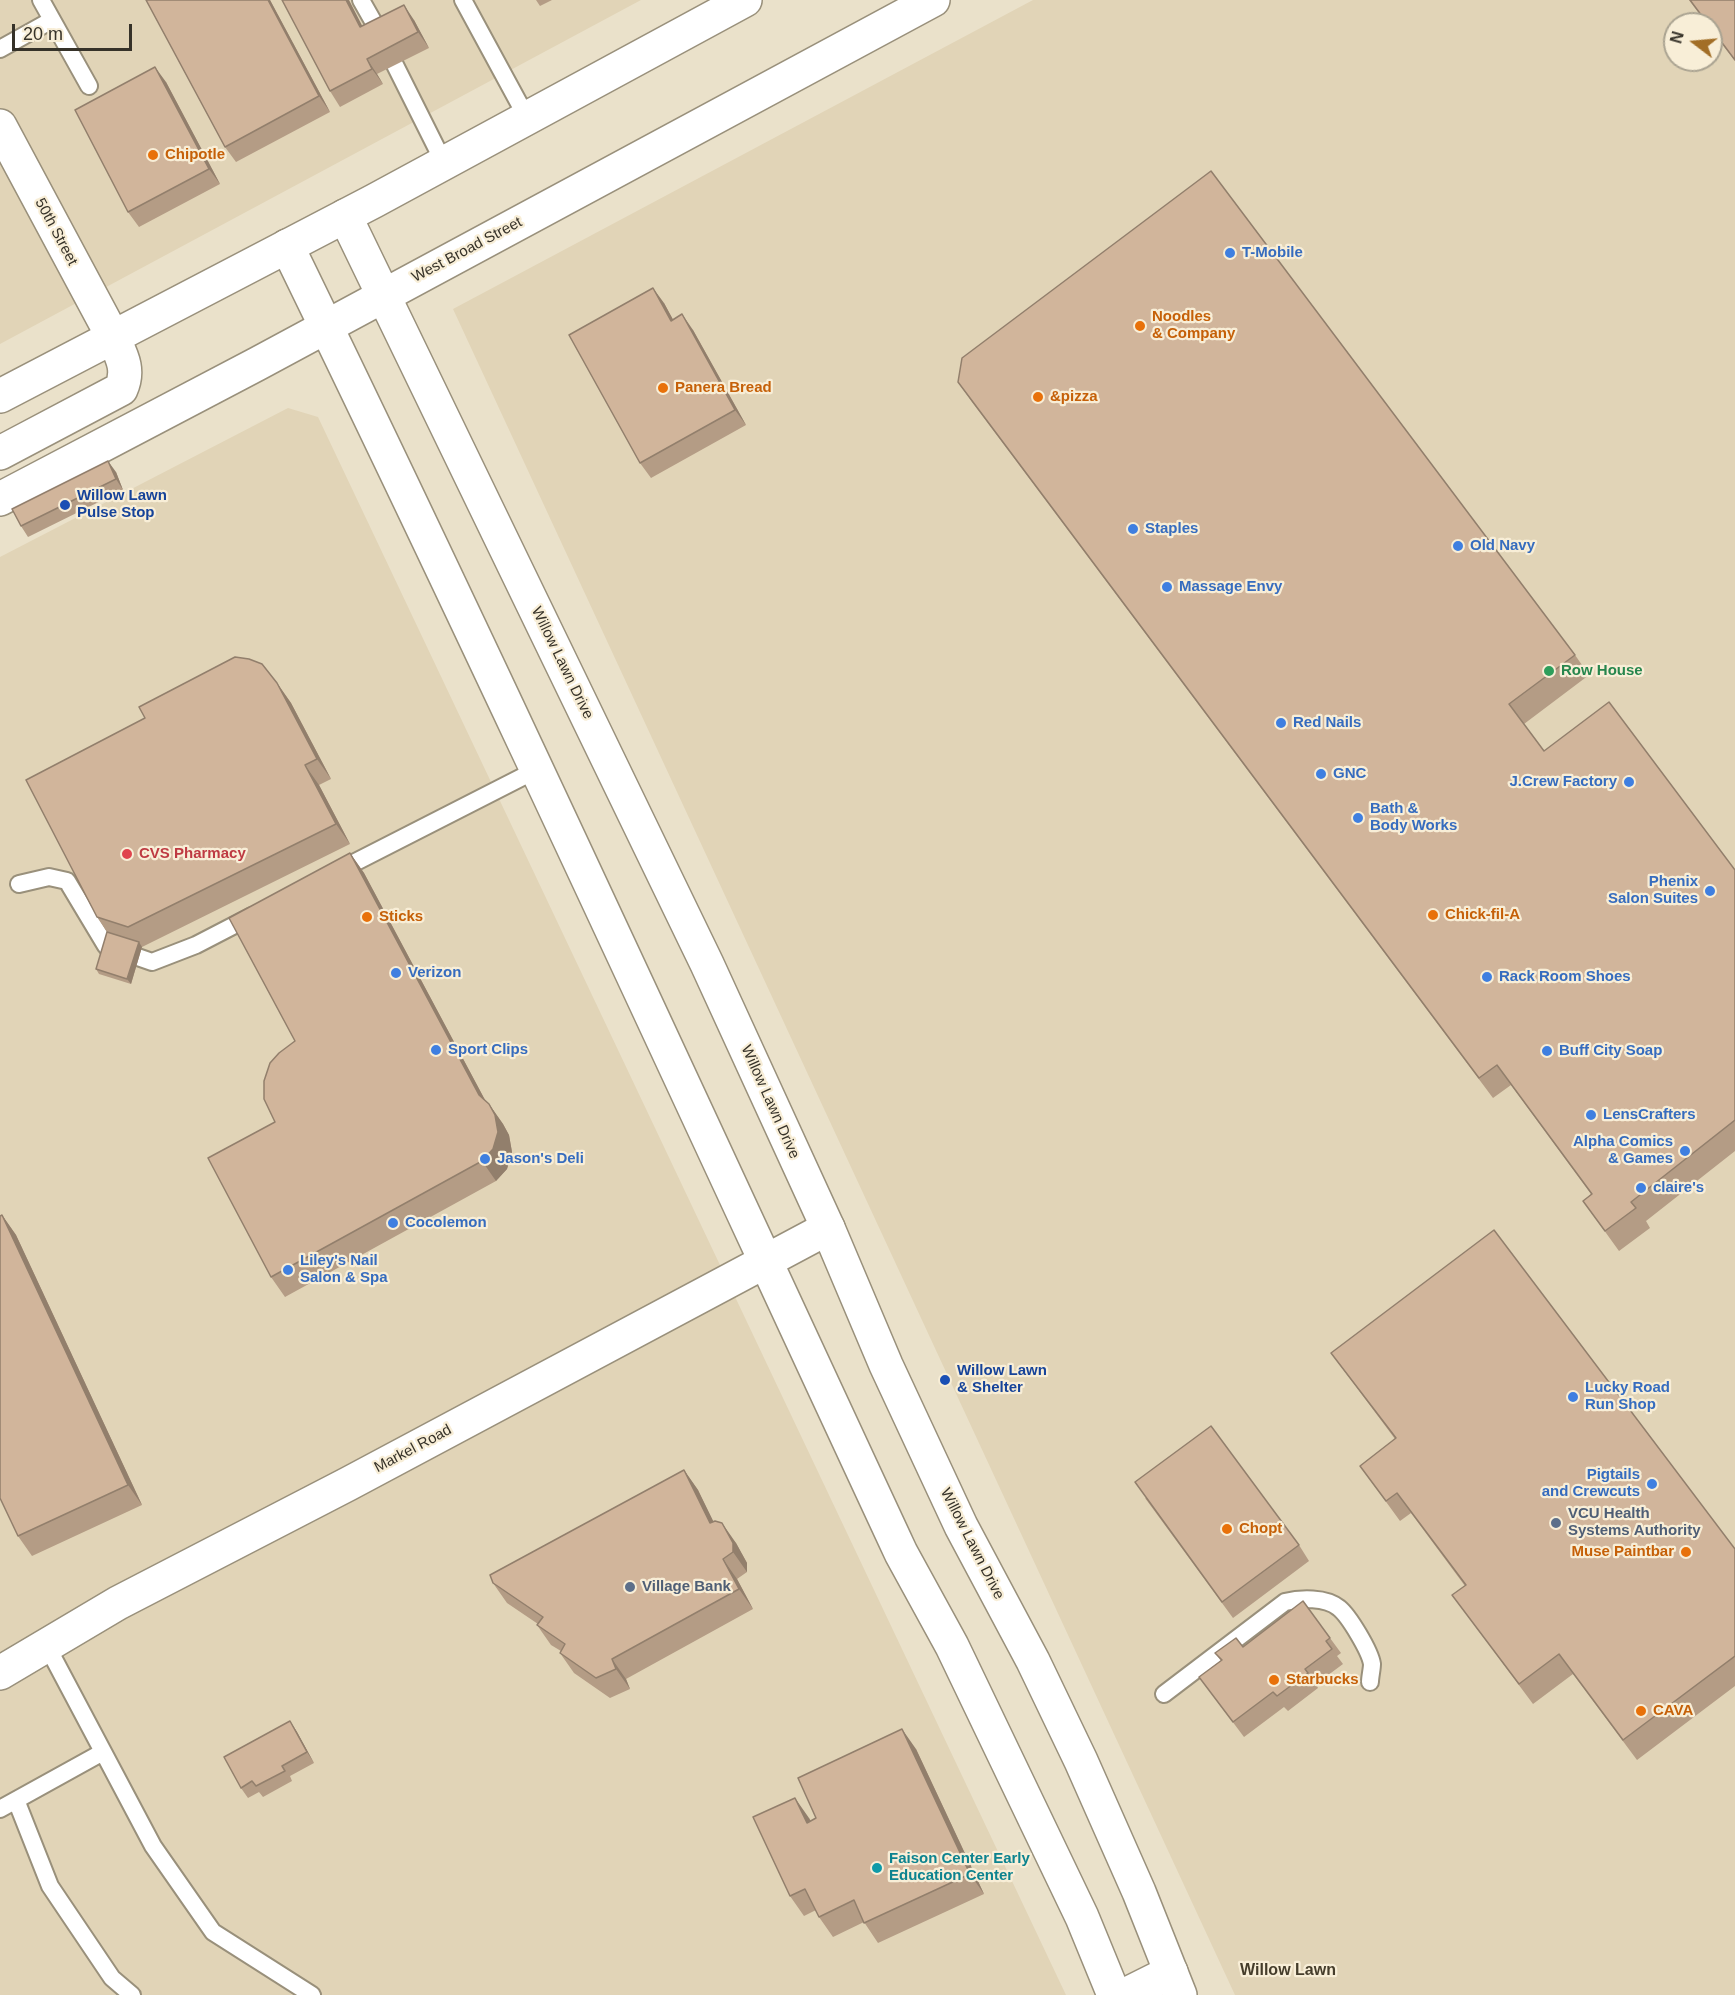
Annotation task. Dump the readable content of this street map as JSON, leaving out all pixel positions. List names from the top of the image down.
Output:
{
  "streets": {
    "main road": [
      "50th Street",
      "West Broad Street",
      "Willow Lawn Drive",
      "Markel Road"
    ]
  },
  "crossings": [
    ["West Broad Street", "Willow Lawn Drive"],
    ["Willow Lawn Drive", "Markel Road"]
  ],
  "districts": ["Willow Lawn"],
  "places": [
    "Chipotle",
    "T-Mobile",
    "Noodles & Company",
    "Panera Bread",
    "&pizza",
    "Willow Lawn Pulse Stop",
    "Staples",
    "Old Navy",
    "Massage Envy",
    "Row House",
    "Red Nails",
    "GNC",
    "J.Crew Factory",
    "Bath & Body Works",
    "CVS Pharmacy",
    "Phenix Salon Suites",
    "Chick-fil-A",
    "Sticks",
    "Verizon",
    "Rack Room Shoes",
    "Sport Clips",
    "Buff City Soap",
    "LensCrafters",
    "Alpha Comics & Games",
    "Jason's Deli",
    "claire's",
    "Cocolemon",
    "Liley's Nail Salon & Spa",
    "Willow Lawn & Shelter",
    "Lucky Road Run Shop",
    "Pigtails and Crewcuts",
    "VCU Health Systems Authority",
    "Chopt",
    "Muse Paintbar",
    "Village Bank",
    "Starbucks",
    "CAVA",
    "Faison Center Early Education Center"
  ],
  "scale_bar": "20 m",
  "north": "left"
}
